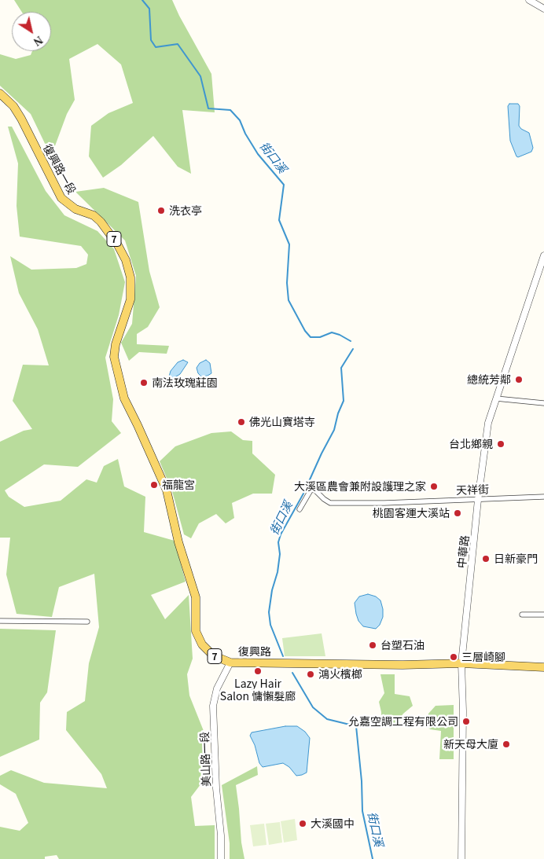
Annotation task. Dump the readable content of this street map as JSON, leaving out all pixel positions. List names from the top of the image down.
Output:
{
  "streets": {
    "main road": ["復興路一段", "7", "復興路"],
    "street": ["天祥街", "中華路", "美山路一段"]
  },
  "crossings": [
    ["復興路一段", "復興路"],
    ["天祥街", "中華路"],
    ["中華路", "復興路"],
    ["復興路", "美山路一段"]
  ],
  "water": ["街口溪"],
  "places": [
    "洗衣亭",
    "總統芳鄰",
    "南法玫瑰莊園",
    "佛光山寶塔寺",
    "台北鄉親",
    "福龍宮",
    "大溪區農會兼附設護理之家",
    "桃園客運大溪站",
    "日新豪門",
    "台塑石油",
    "三層崎腳",
    "Lazy Hair Salon 慵懶髮廊",
    "鴻火檳榔",
    "允嘉空調工程有限公司",
    "新天母大廈",
    "大溪國中"
  ],
  "north": "bottom right"
}
